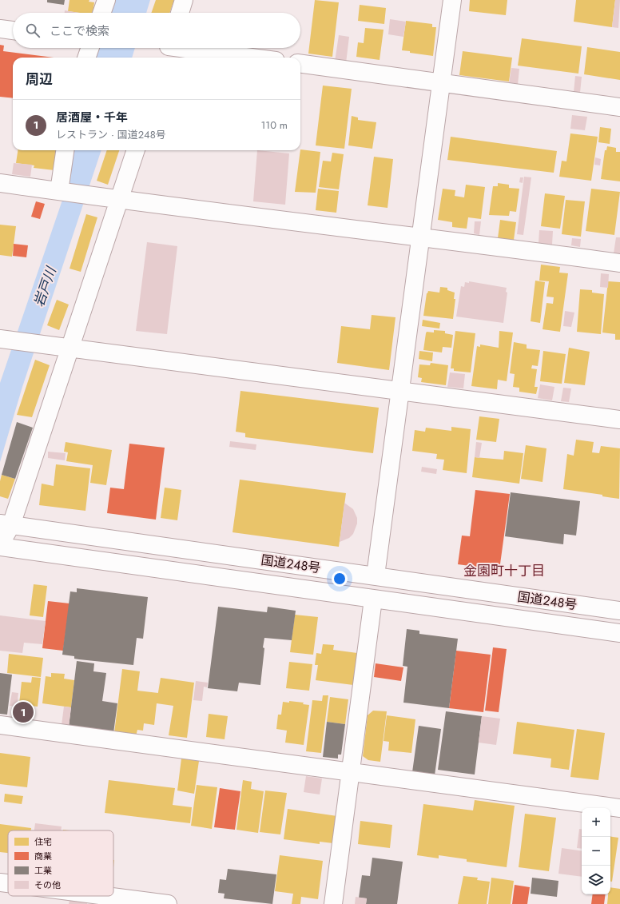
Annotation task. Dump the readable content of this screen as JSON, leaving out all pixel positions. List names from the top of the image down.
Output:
{
  "streets": {
    "main road": ["国道248号"]
  },
  "districts": ["金園町十丁目"],
  "water": ["岩戸川"],
  "legend": [
    "住宅",
    "商業",
    "工業",
    "その他"
  ],
  "page": {
    "search": "ここで検索",
    "heading": "周辺",
    "list": [
      {
        "mark": "1",
        "name": "居酒屋・千年",
        "note": "レストラン · 国道248号",
        "value": "110 m"
      }
    ],
    "pins": "1",
    "map_buttons": ["+", "−"]
  }
}
